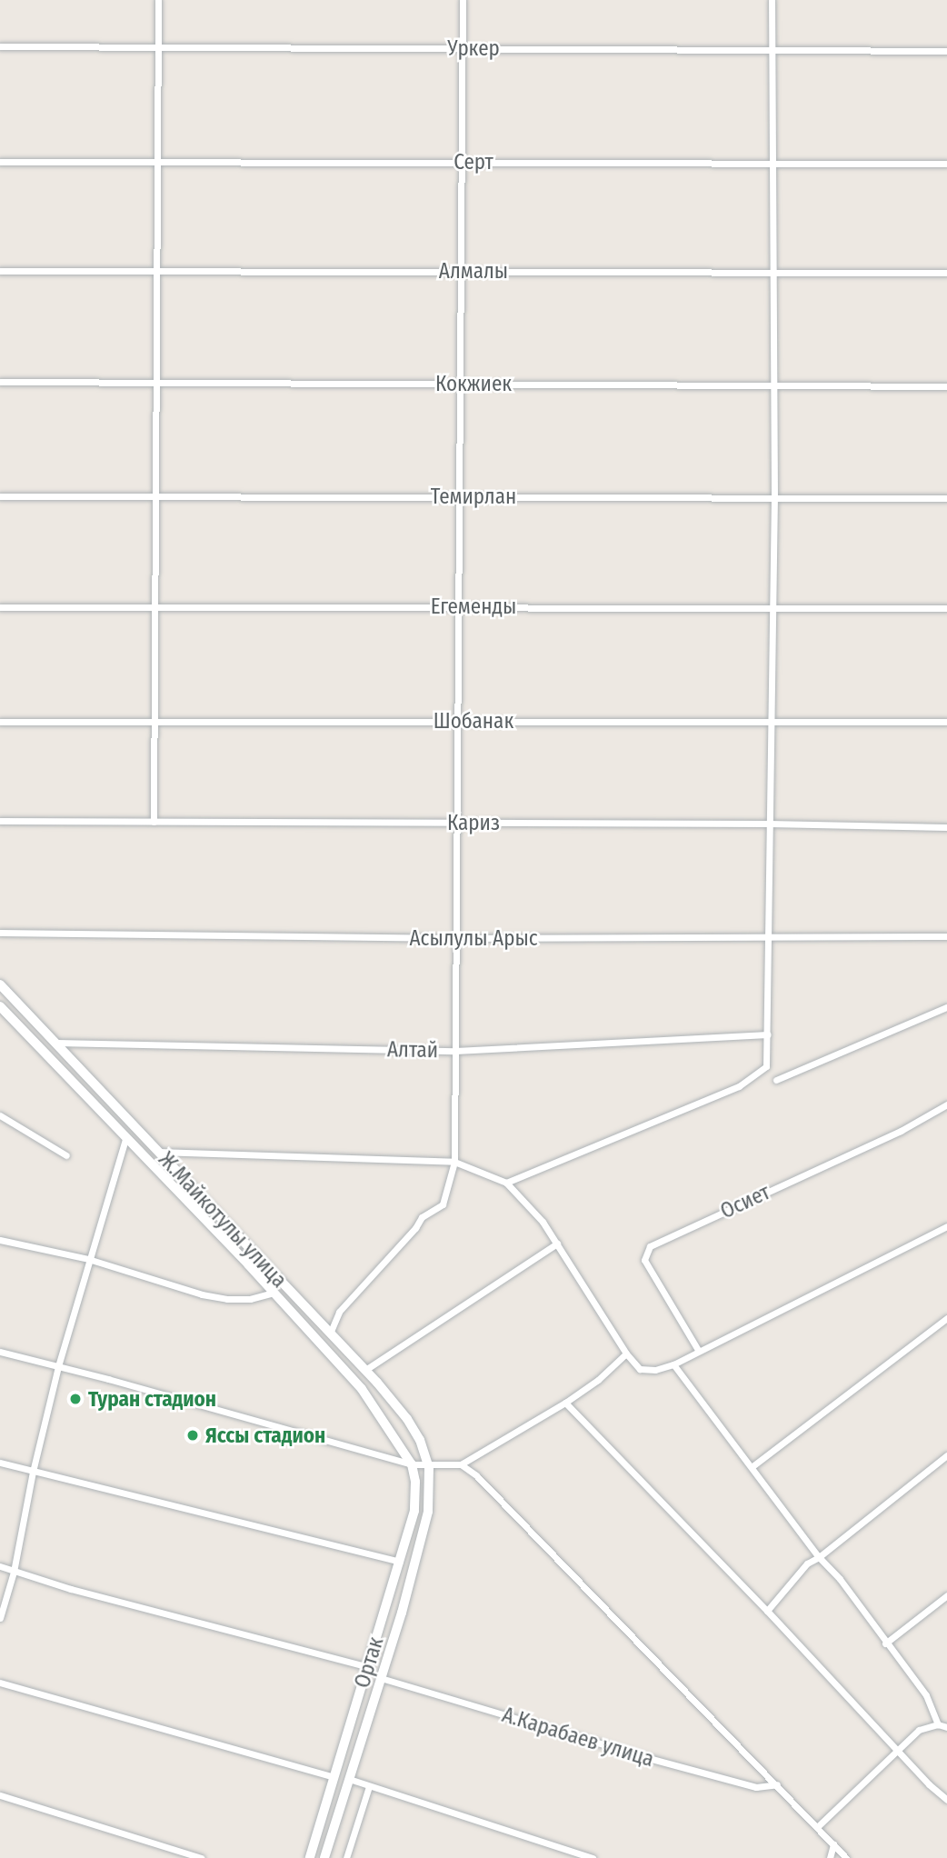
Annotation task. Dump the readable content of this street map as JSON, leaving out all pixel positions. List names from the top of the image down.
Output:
{
  "streets": {
    "street": [
      "Уркер",
      "Серт",
      "Алмалы",
      "Кокжиек",
      "Темирлан",
      "Егеменды",
      "Шобанак",
      "Кариз",
      "Асылулы Арыс",
      "Алтай",
      "Осиет",
      "Ж.Майкотулы улица",
      "Ортак",
      "А.Карабаев улица"
    ]
  },
  "crossings": [
    ["Алтай", "Ж.Майкотулы улица"],
    ["Ж.Майкотулы улица", "Ортак"],
    ["Ортак", "А.Карабаев улица"]
  ],
  "places": ["Туран стадион", "Яссы стадион"]
}
